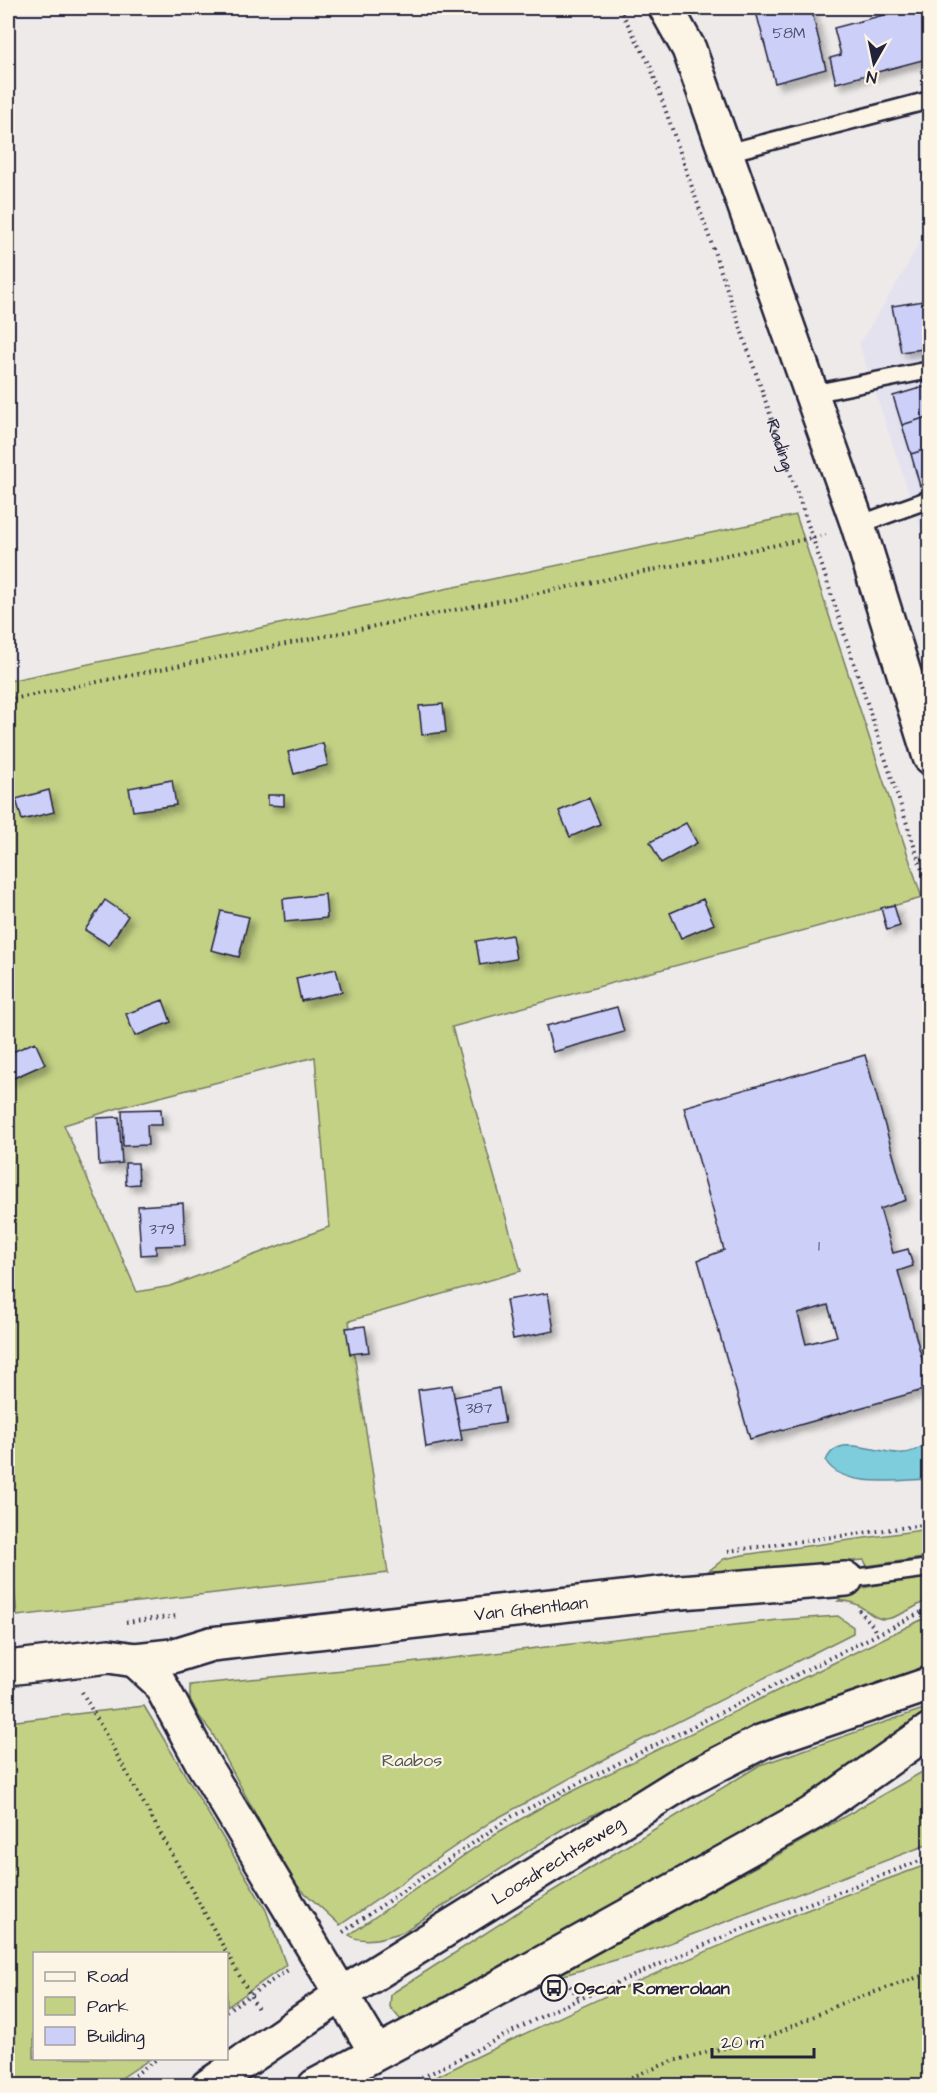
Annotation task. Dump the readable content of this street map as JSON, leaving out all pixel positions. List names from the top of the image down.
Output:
{
  "streets": {
    "main road": ["Van Ghentlaan", "Loosdrechtseweg"],
    "path": ["Rading"]
  },
  "parks": ["Raabos"],
  "places": {
    "bus stop": ["Oscar Romerolaan"]
  },
  "house_numbers": [
    "58M",
    "379",
    "1",
    "387"
  ],
  "legend": ["Road", "Park", "Building"],
  "scale_bar": "20 m",
  "north": "bottom"
}
